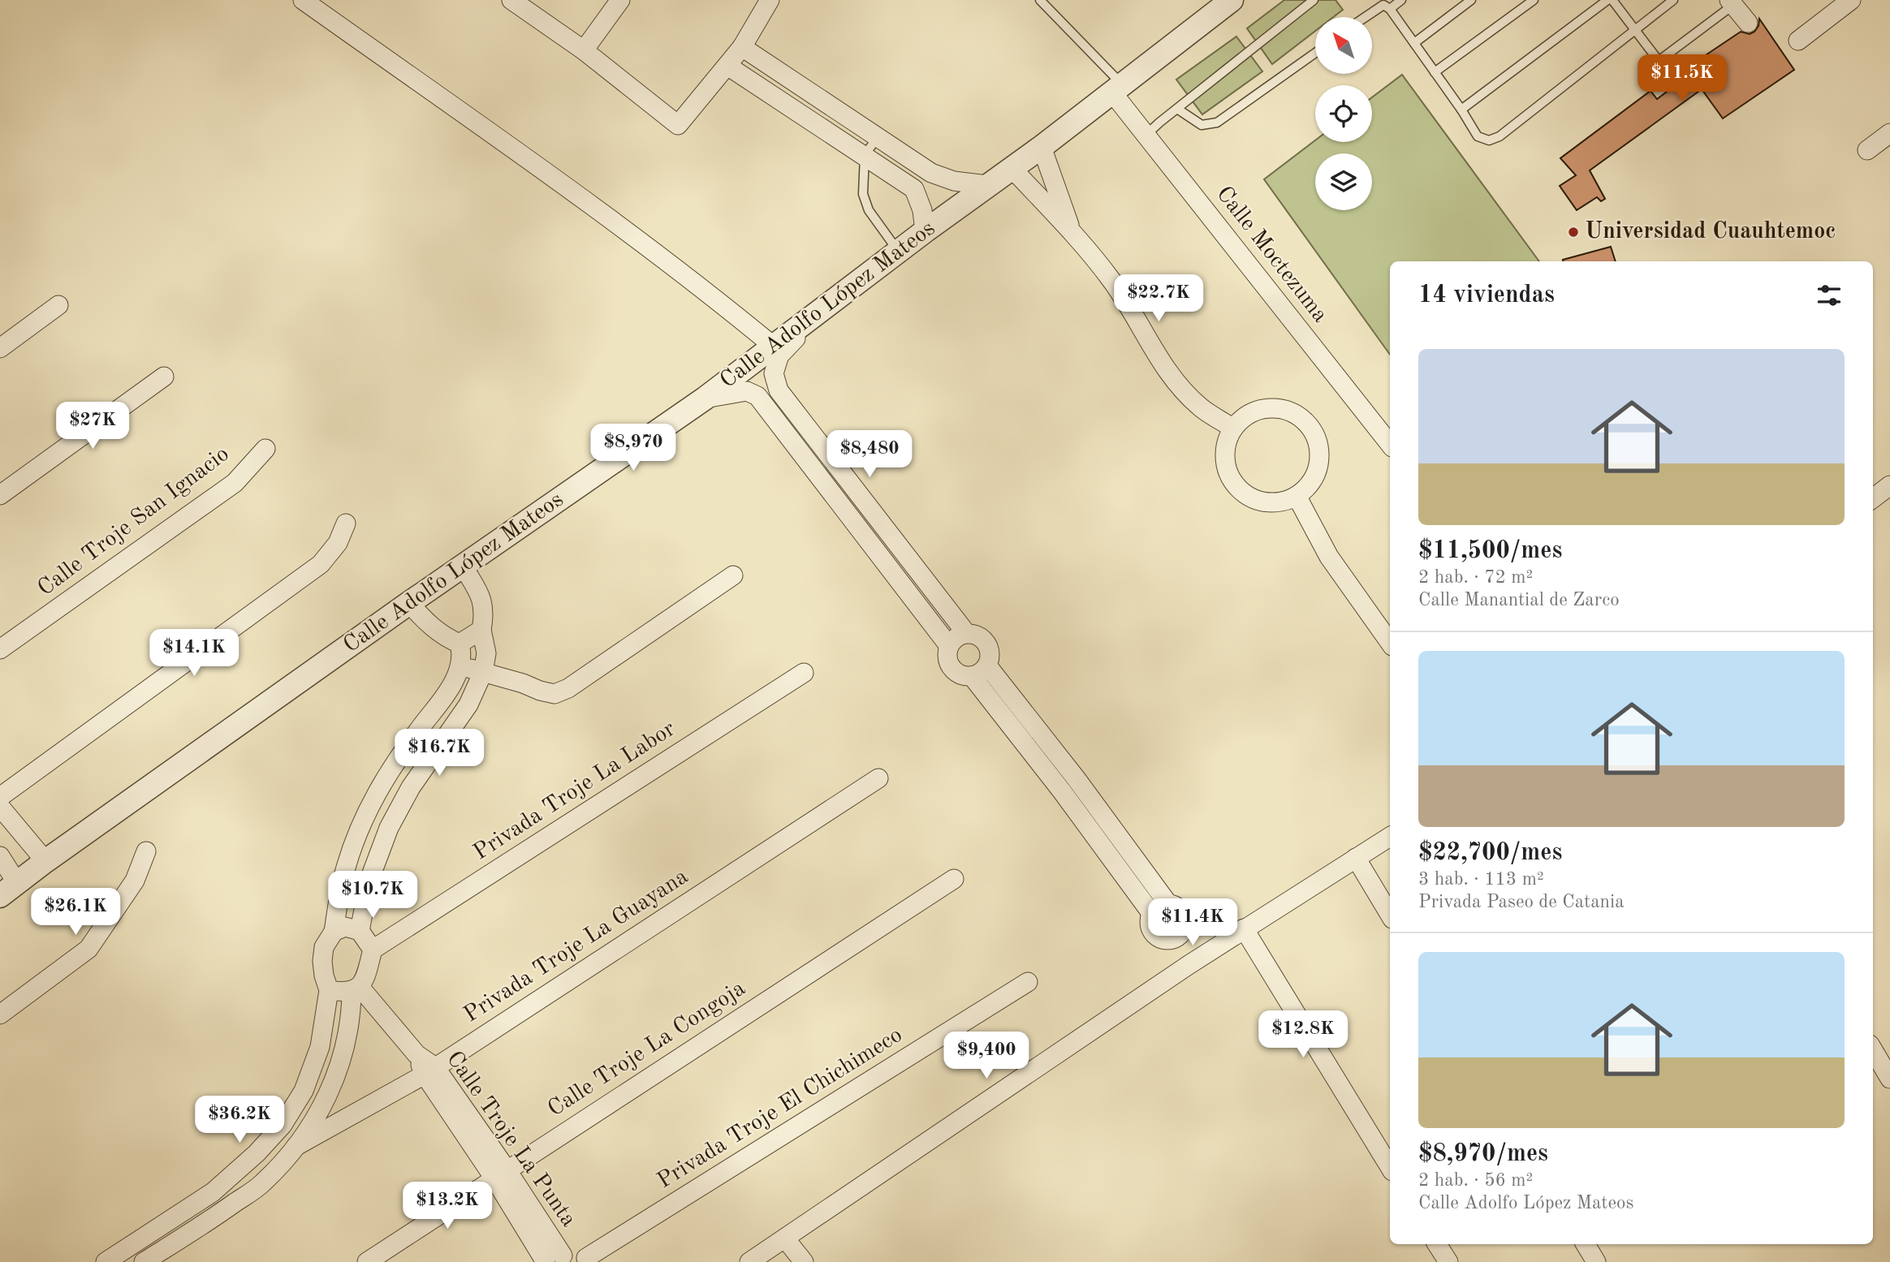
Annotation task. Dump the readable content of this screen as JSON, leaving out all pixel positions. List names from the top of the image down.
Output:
{
  "streets": {
    "street": [
      "Calle Moctezuma",
      "Calle Adolfo López Mateos",
      "Calle Troje San Ignacio",
      "Privada Troje La Labor",
      "Privada Troje La Guayana",
      "Calle Troje La Congoja",
      "Privada Troje El Chichimeco",
      "Calle Troje La Punta"
    ]
  },
  "crossings": [
    ["Calle Moctezuma", "Calle Adolfo López Mateos"],
    ["Privada Troje La Labor", "Calle Troje La Punta"],
    ["Privada Troje La Guayana", "Calle Troje La Punta"],
    ["Calle Troje La Congoja", "Calle Troje La Punta"]
  ],
  "places": ["Universidad Cuauhtemoc"],
  "north": "top left",
  "page": {
    "price": [
      "$11.5K",
      "$22.7K",
      "$27K",
      "$8,970",
      "$8,480",
      "$14.1K",
      "$16.7K",
      "$10.7K",
      "$26.1K",
      "$11.4K",
      "$12.8K",
      "$9,400",
      "$36.2K",
      "$13.2K"
    ],
    "heading": "14 viviendas",
    "list": [
      {
        "name": "$11,500/mes",
        "note": "2 hab. · 72 m² · Calle Manantial de Zarco"
      },
      {
        "name": "$22,700/mes",
        "note": "3 hab. · 113 m² · Privada Paseo de Catania"
      },
      {
        "name": "$8,970/mes",
        "note": "2 hab. · 56 m² · Calle Adolfo López Mateos"
      }
    ]
  }
}
